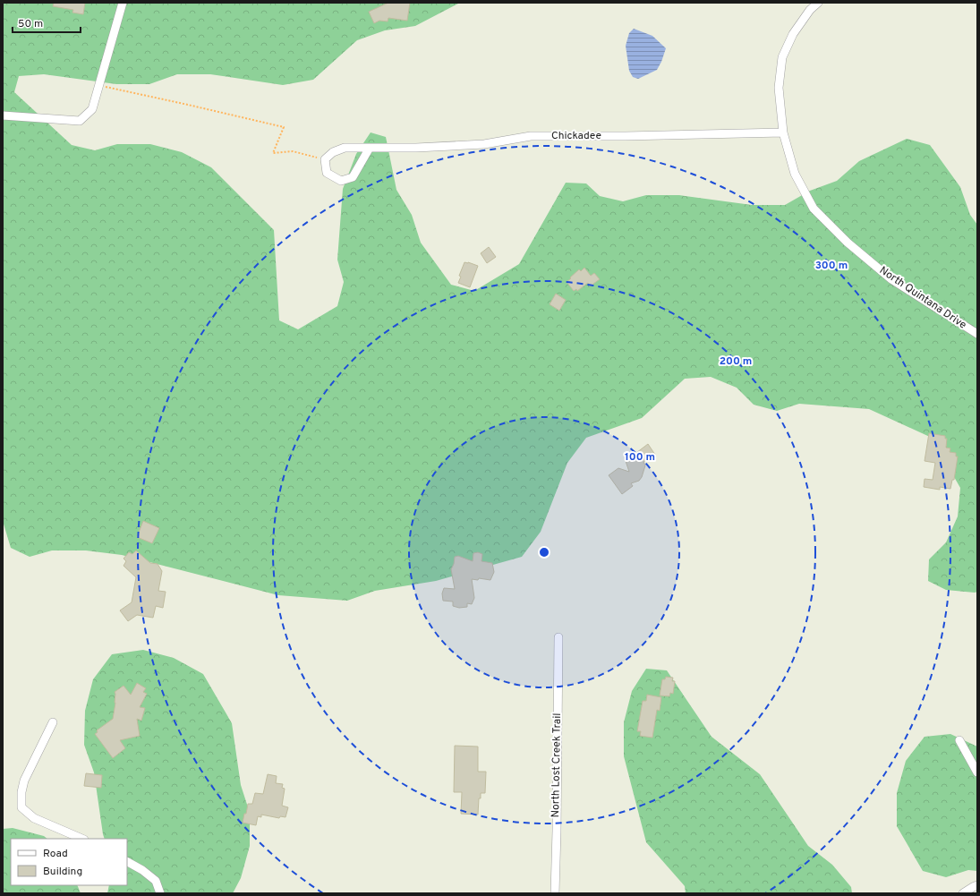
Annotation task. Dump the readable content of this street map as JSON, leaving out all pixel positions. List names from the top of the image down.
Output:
{
  "streets": {
    "street": ["Chickadee", "North Quintana Drive", "North Lost Creek Trail"]
  },
  "crossings": [
    ["Chickadee", "North Quintana Drive"]
  ],
  "legend": ["Road", "Building"],
  "scale_bar": "50 m",
  "rings": ["300 m", "200 m", "100 m"]
}
